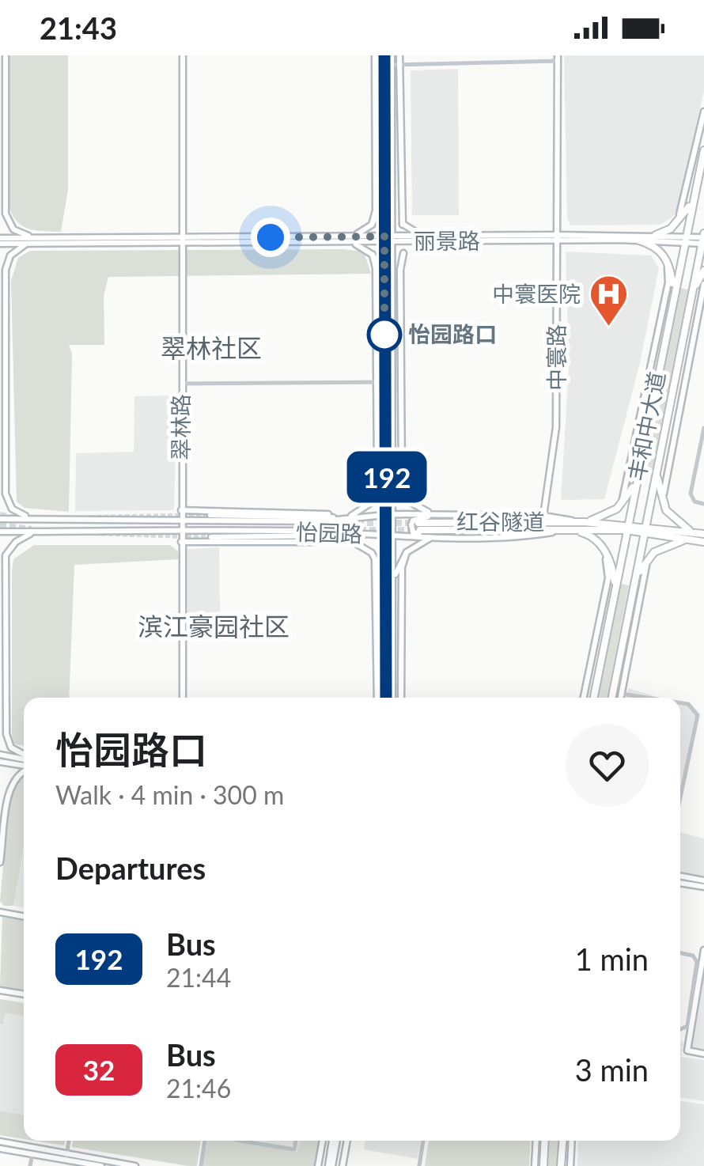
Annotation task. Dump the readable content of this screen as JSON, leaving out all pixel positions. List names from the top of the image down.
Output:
{
  "streets": {
    "main road": ["丰和中大道", "红谷隧道", "怡园路"],
    "street": ["丽景路", "中寰路", "翠林路"]
  },
  "crossings": [
    ["丽景路", "中寰路"],
    ["丽景路", "丰和中大道"],
    ["丽景路", "翠林路"],
    ["中寰路", "怡园路"],
    ["丰和中大道", "怡园路"],
    ["翠林路", "怡园路"],
    ["红谷隧道", "怡园路"]
  ],
  "districts": ["翠林社区", "滨江豪园社区"],
  "places": {
    "hospital": ["中寰医院"],
    "other": ["怡园路口"]
  },
  "lines": ["bus line 192"],
  "page": {
    "status": "21:43",
    "on_map": "192",
    "heading": [
      ["怡园路口", "Walk · 4 min · 300 m"],
      "Departures"
    ],
    "list": [
      {
        "mark": "192",
        "name": "Bus",
        "note": "21:44",
        "value": "1 min"
      },
      {
        "mark": "32",
        "name": "Bus",
        "note": "21:46",
        "value": "3 min"
      }
    ]
  }
}
